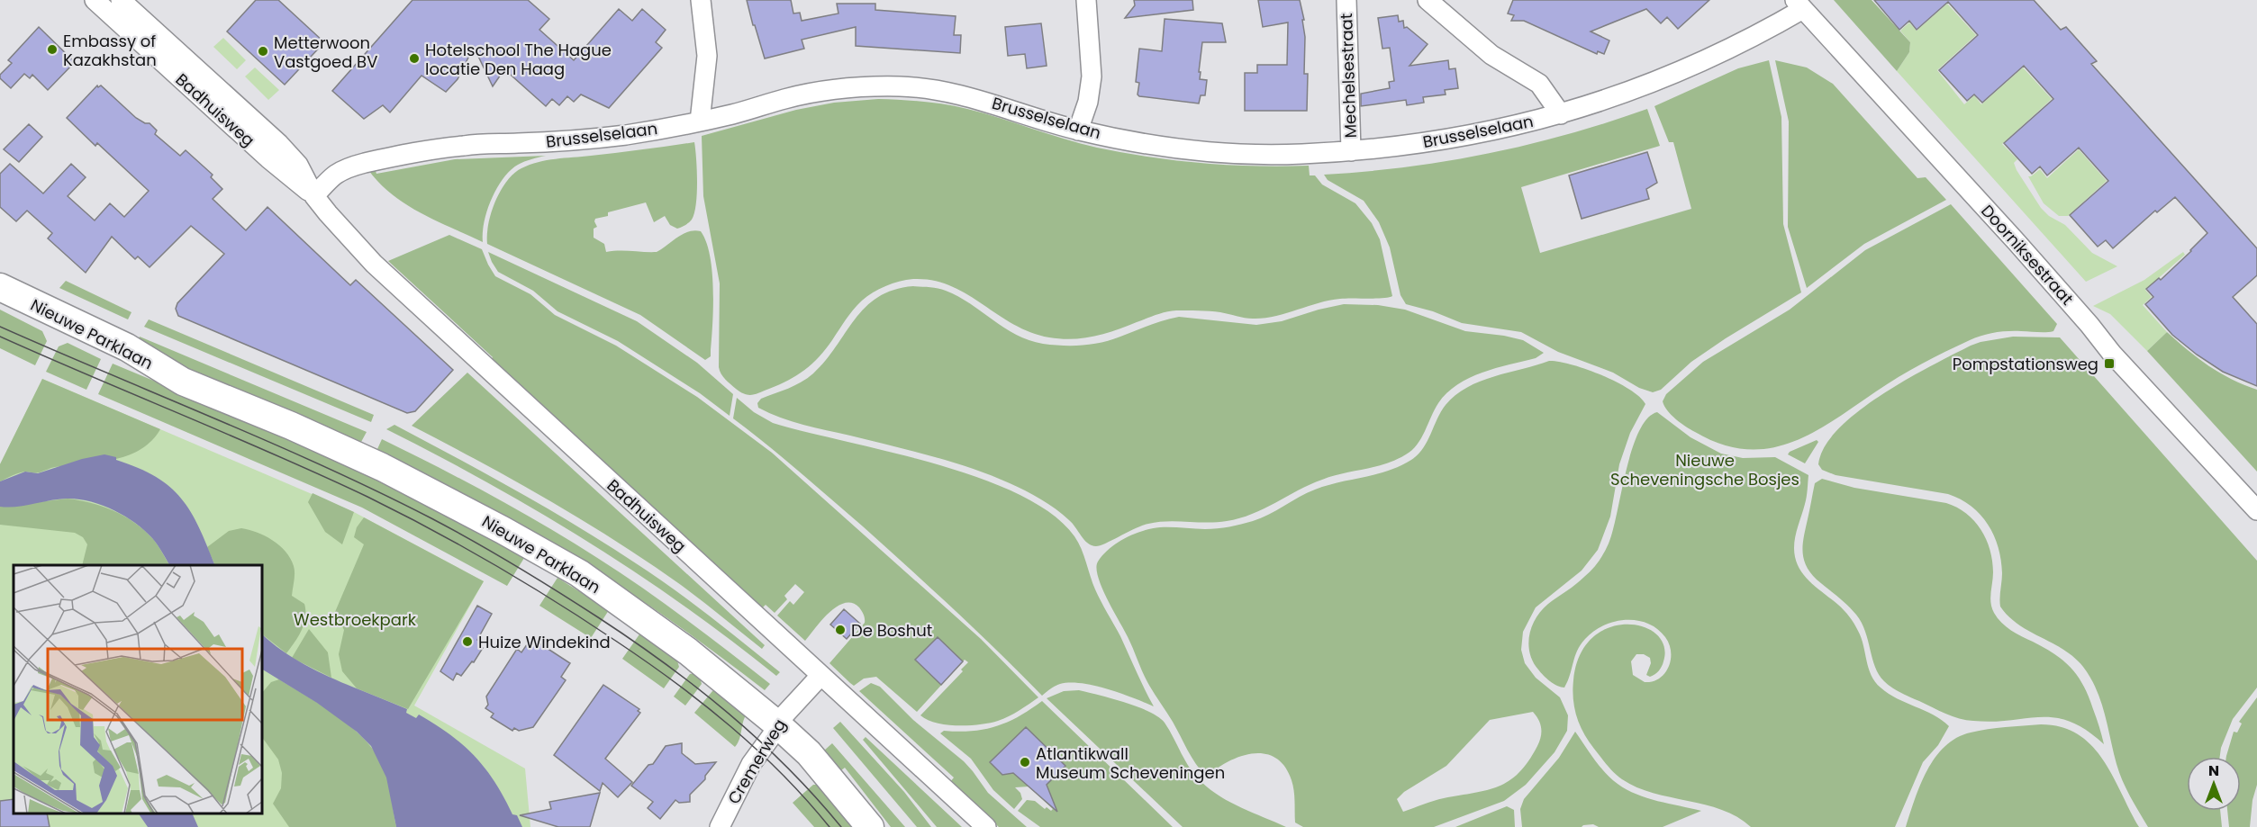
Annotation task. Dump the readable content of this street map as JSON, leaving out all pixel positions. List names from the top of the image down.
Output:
{
  "streets": {
    "main road": ["Nieuwe Parklaan"],
    "street": [
      "Mechelsestraat",
      "Badhuisweg",
      "Brusselselaan",
      "Doorniksestraat",
      "Cremerweg"
    ]
  },
  "crossings": [
    ["Mechelsestraat", "Brusselselaan"],
    ["Badhuisweg", "Brusselselaan"],
    ["Badhuisweg", "Cremerweg"],
    ["Brusselselaan", "Doorniksestraat"],
    ["Nieuwe Parklaan", "Cremerweg"]
  ],
  "parks": ["Nieuwe Scheveningsche Bosjes", "Westbroekpark"],
  "places": {
    "other": [
      "Embassy of Kazakhstan",
      "Metterwoon Vastgoed BV",
      "Hotelschool The Hague locatie Den Haag",
      "De Boshut",
      "Huize Windekind",
      "Atlantikwall Museum Scheveningen"
    ],
    "transit": ["Pompstationsweg"]
  },
  "north": "top"
}
